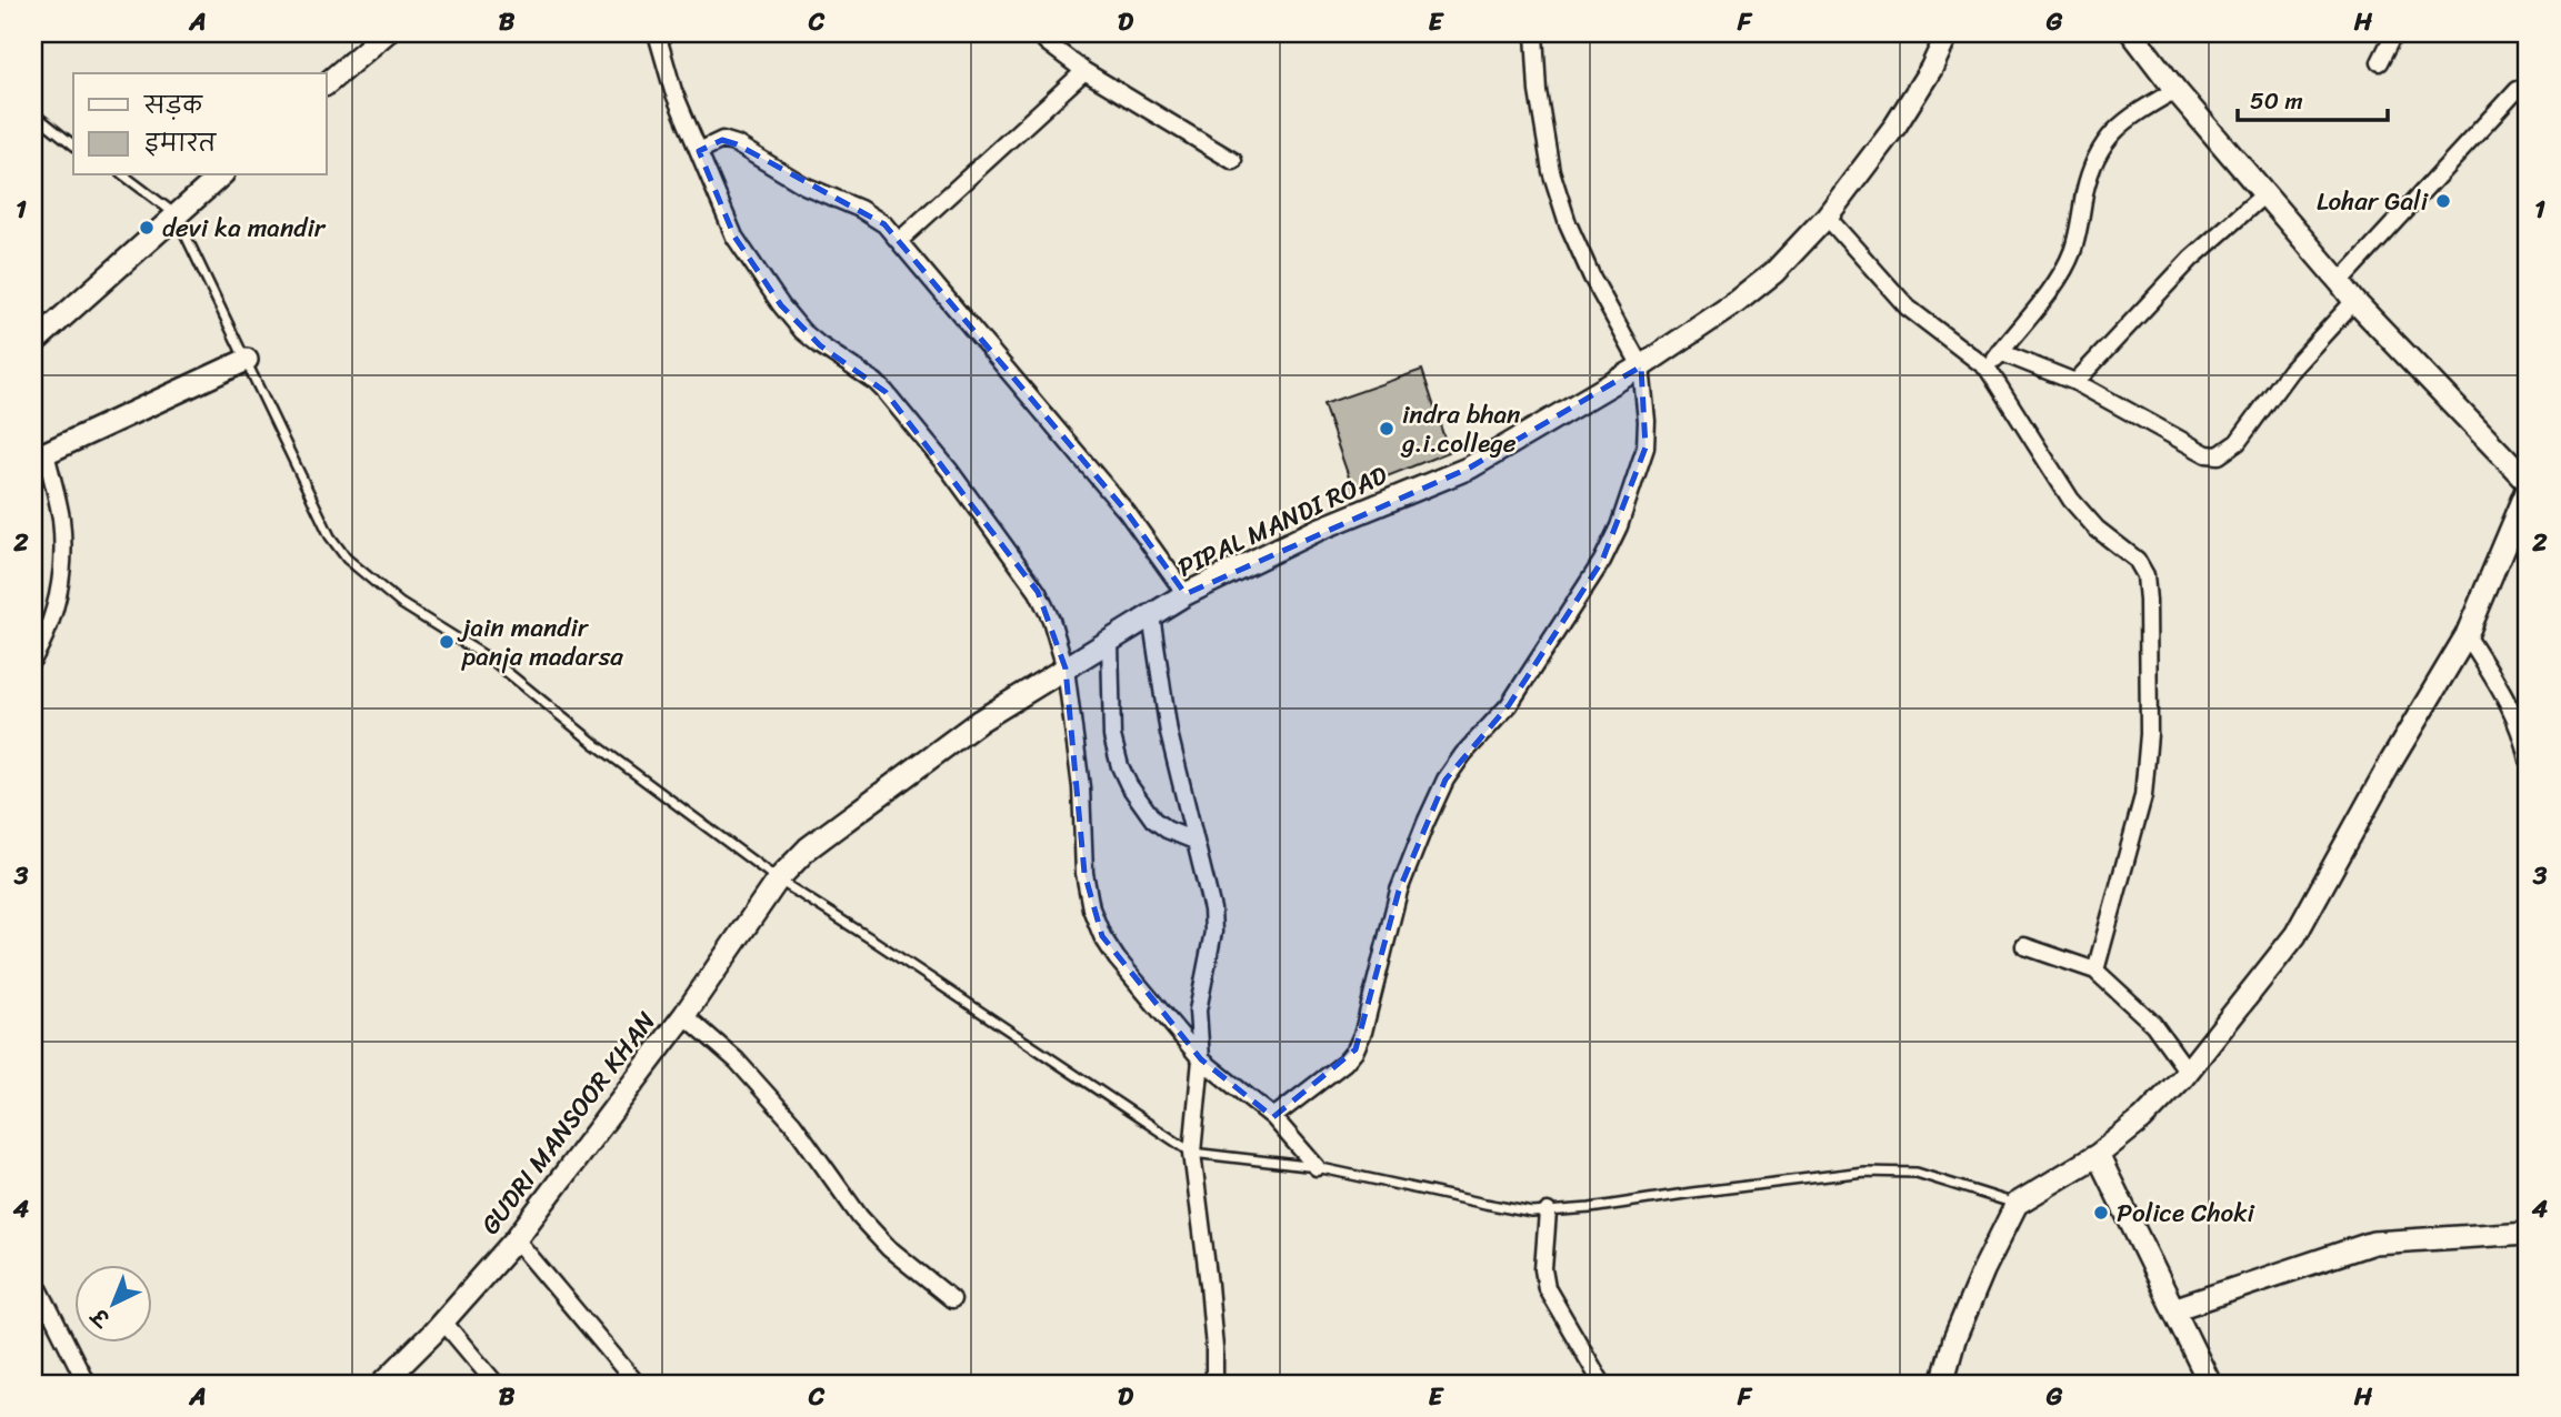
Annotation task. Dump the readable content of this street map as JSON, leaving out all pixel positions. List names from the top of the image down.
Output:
{
  "streets": {
    "street": ["PIPAL MANDI ROAD", "GUDRI MANSOOR KHAN"]
  },
  "crossings": [
    ["PIPAL MANDI ROAD", "GUDRI MANSOOR KHAN"]
  ],
  "places": [
    "Lohar Gali",
    "devi ka mandir",
    "indra bhan g.i.college",
    "jain mandir panja madarsa",
    "Police Choki"
  ],
  "legend": ["सड़क", "इमारत"],
  "scale_bar": "50 m",
  "north": "bottom left",
  "grid": {
    "columns": [
      "A",
      "B",
      "C",
      "D",
      "E",
      "F",
      "G",
      "H"
    ],
    "rows": [
      "1",
      "2",
      "3",
      "4"
    ]
  }
}
